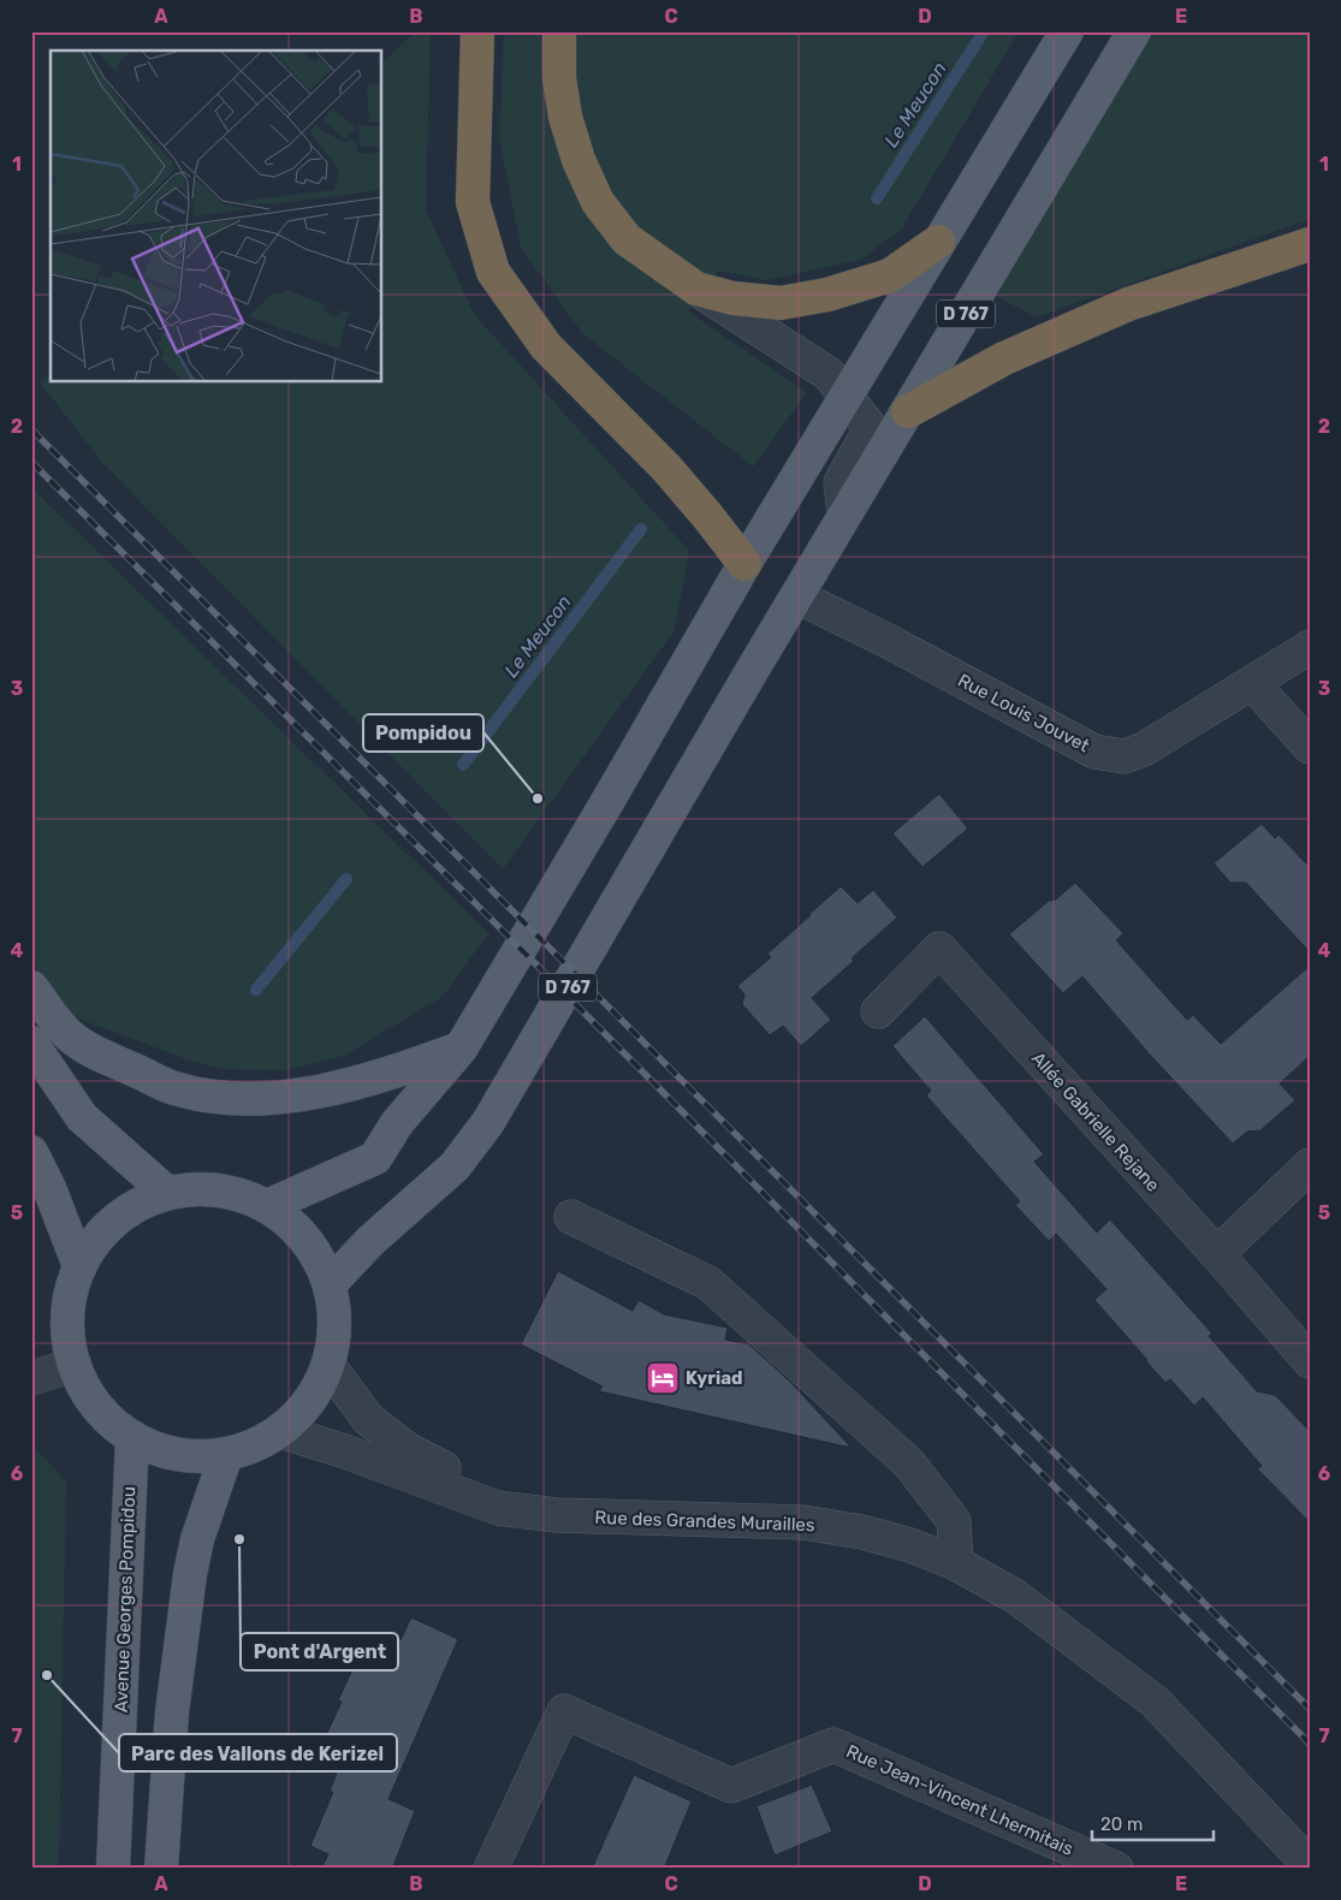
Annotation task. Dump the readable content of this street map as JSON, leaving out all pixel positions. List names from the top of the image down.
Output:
{
  "streets": {
    "main road": ["D 767", "Avenue Georges Pompidou"],
    "street": [
      "Rue Louis Jouvet",
      "Allée Gabrielle Rejane",
      "Rue des Grandes Murailles",
      "Rue Jean-Vincent Lhermitais"
    ]
  },
  "crossings": [
    ["D 767", "Rue Louis Jouvet"]
  ],
  "water": ["Le Meucon"],
  "places": {
    "other": ["Pompidou", "Pont d'Argent", "Parc des Vallons de Kerizel"],
    "hotel": ["Kyriad"]
  },
  "scale_bar": "20 m",
  "grid": {
    "columns": [
      "A",
      "B",
      "C",
      "D",
      "E"
    ],
    "rows": [
      "1",
      "2",
      "3",
      "4",
      "5",
      "6",
      "7"
    ]
  }
}
